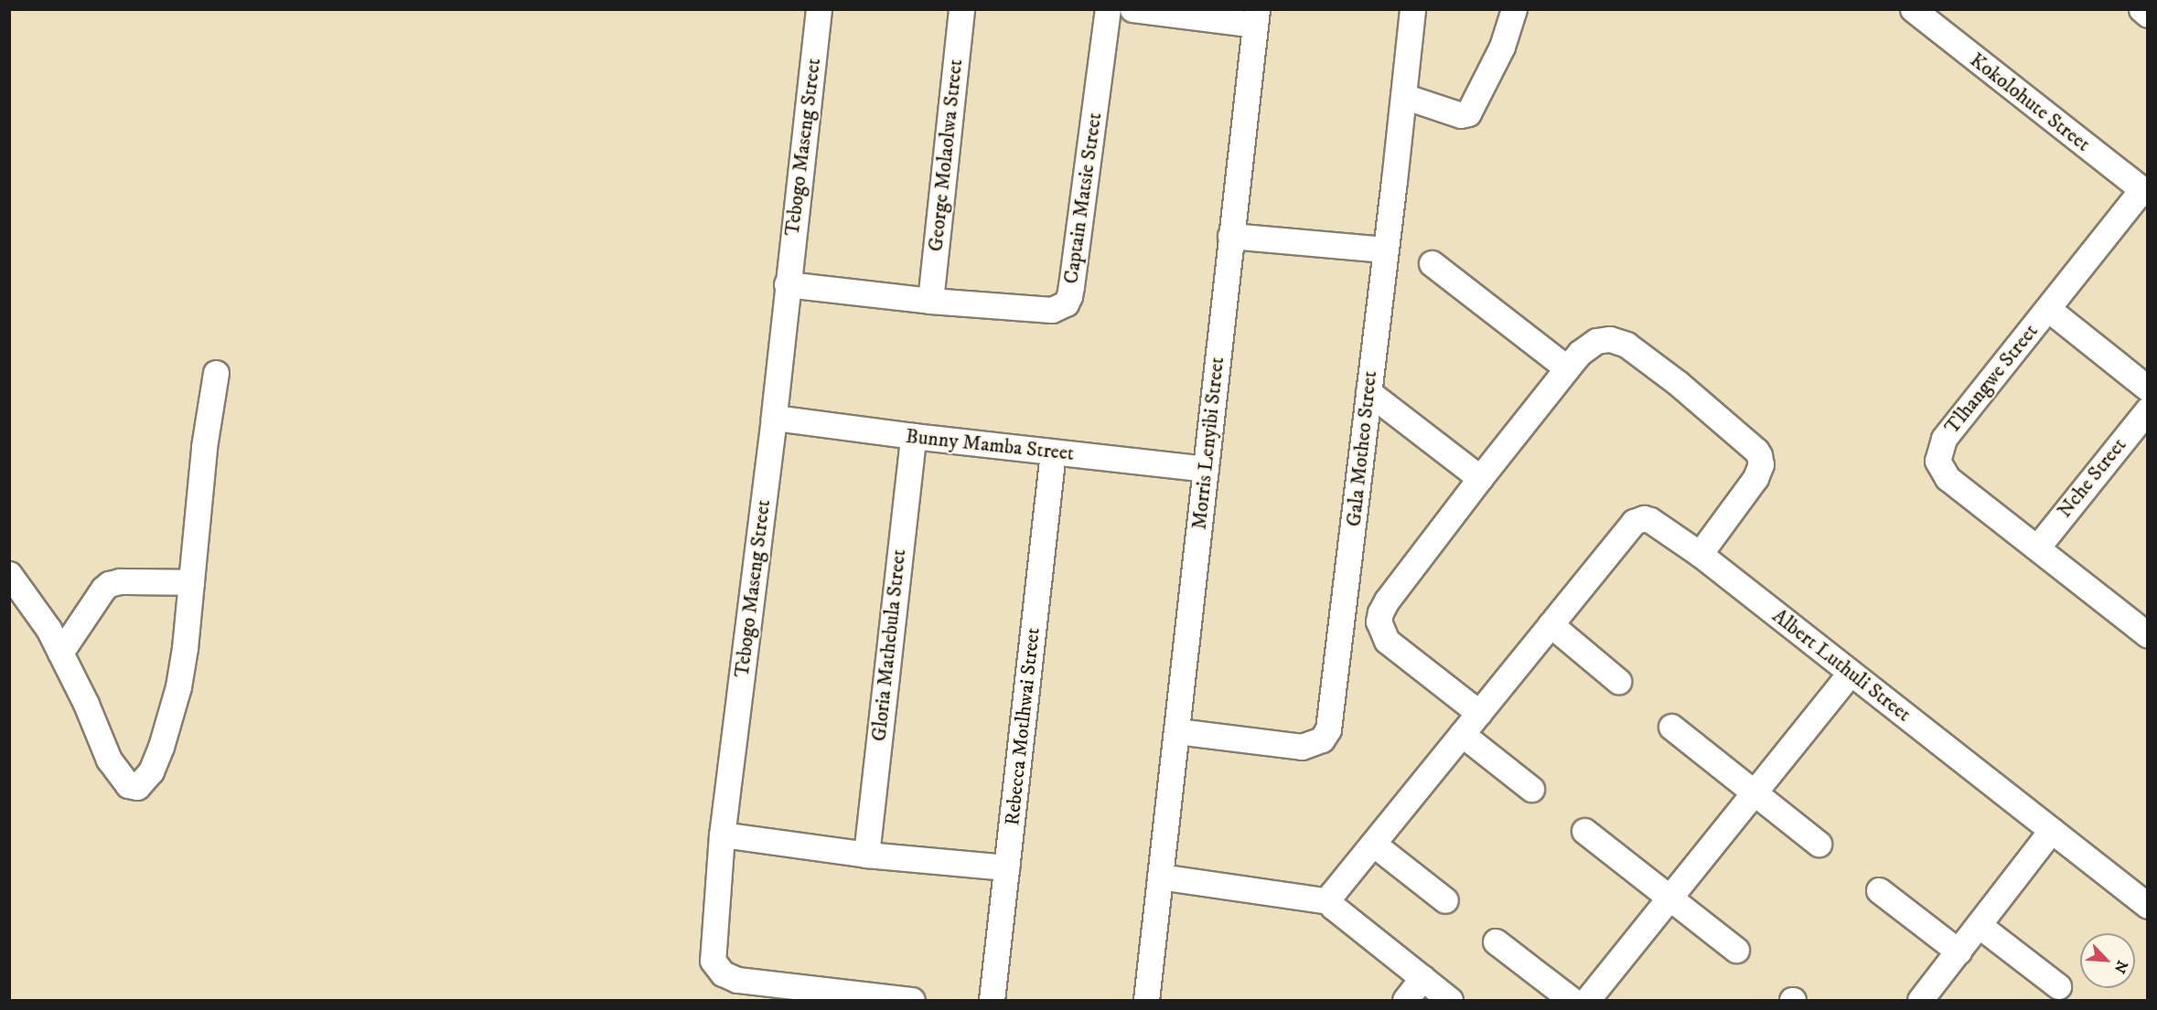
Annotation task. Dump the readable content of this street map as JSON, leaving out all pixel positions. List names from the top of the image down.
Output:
{
  "streets": {
    "street": [
      "Kokolohute Street",
      "Tebogo Maseng Street",
      "George Molaolwa Street",
      "Captain Matsie Street",
      "Tlhangwe Street",
      "Morris Lenyibi Street",
      "Bunny Mamba Street",
      "Gala Motheo Street",
      "Nche Street",
      "Gloria Mathebula Street",
      "Albert Luthuli Street",
      "Rebecca Motlhwai Street"
    ]
  },
  "crossings": [
    ["Kokolohute Street", "Tlhangwe Street"],
    ["Tebogo Maseng Street", "Captain Matsie Street"],
    ["Tebogo Maseng Street", "Bunny Mamba Street"],
    ["George Molaolwa Street", "Captain Matsie Street"],
    ["Tlhangwe Street", "Nche Street"],
    ["Morris Lenyibi Street", "Bunny Mamba Street"],
    ["Morris Lenyibi Street", "Gala Motheo Street"],
    ["Bunny Mamba Street", "Gloria Mathebula Street"],
    ["Bunny Mamba Street", "Rebecca Motlhwai Street"]
  ],
  "north": "bottom right"
}
